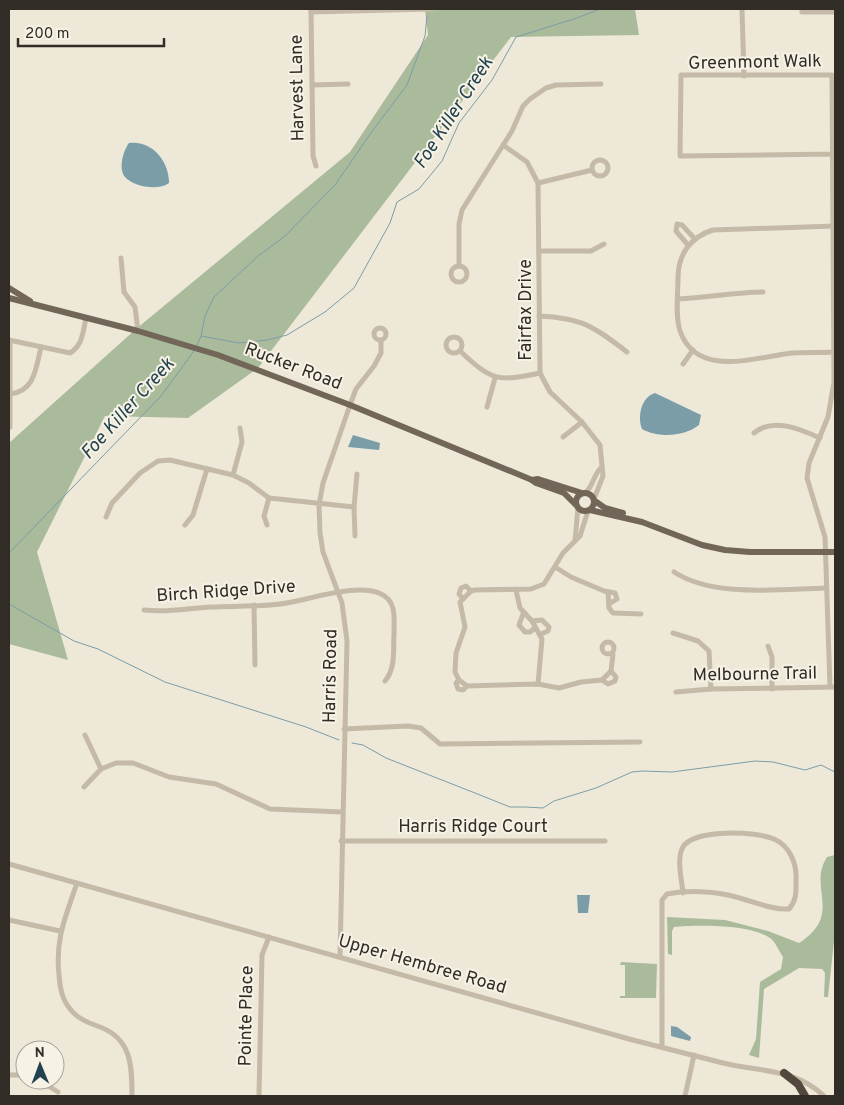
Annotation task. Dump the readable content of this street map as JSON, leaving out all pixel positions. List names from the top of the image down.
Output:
{
  "streets": {
    "main road": ["Rucker Road"],
    "street": [
      "Greenmont Walk",
      "Harvest Lane",
      "Fairfax Drive",
      "Birch Ridge Drive",
      "Melbourne Trail",
      "Harris Road",
      "Harris Ridge Court",
      "Upper Hembree Road",
      "Pointe Place"
    ]
  },
  "crossings": [
    ["Greenmont Walk", "Melbourne Trail"],
    ["Fairfax Drive", "Rucker Road"],
    ["Rucker Road", "Harris Road"],
    ["Birch Ridge Drive", "Harris Road"],
    ["Harris Road", "Harris Ridge Court"],
    ["Harris Road", "Upper Hembree Road"],
    ["Upper Hembree Road", "Pointe Place"]
  ],
  "water": ["Foe Killer Creek"],
  "scale_bar": "200 m",
  "north": "top"
}
